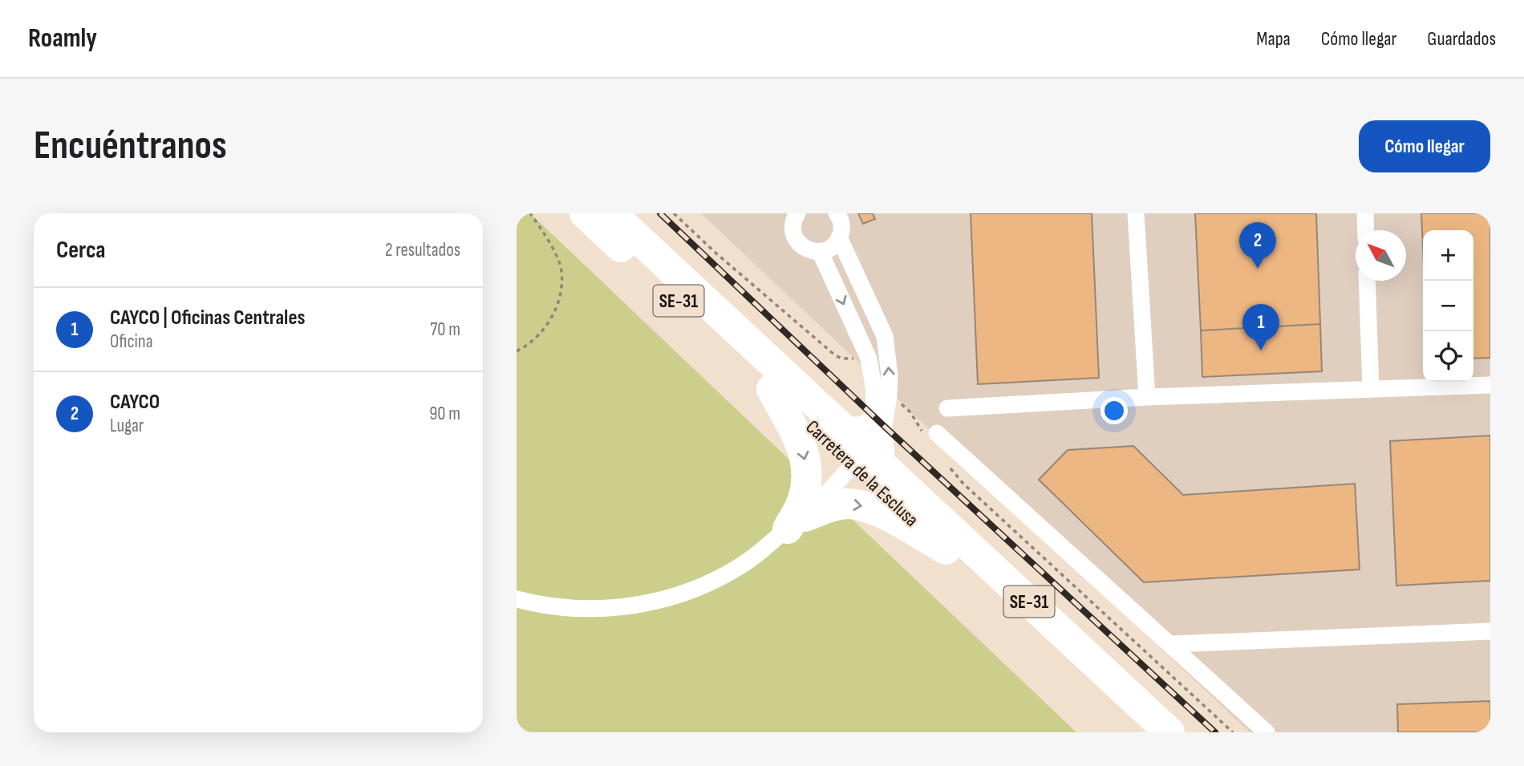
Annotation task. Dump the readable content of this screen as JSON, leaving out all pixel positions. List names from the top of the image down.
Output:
{
  "streets": {
    "highway": ["SE-31", "Carretera de la Esclusa"]
  },
  "crossings": [
    ["SE-31", "Carretera de la Esclusa"]
  ],
  "north": "top left",
  "page": {
    "header": "Roamly",
    "nav": ["Mapa", "Cómo llegar", "Guardados"],
    "buttons": "Cómo llegar",
    "title": "Encuéntranos",
    "heading": ["Cerca", "2 resultados"],
    "pins": ["2", "1"],
    "map_buttons": ["+", "−"],
    "list": [
      {
        "mark": "1",
        "name": "CAYCO | Oficinas Centrales",
        "note": "Oficina",
        "value": "70 m"
      },
      {
        "mark": "2",
        "name": "CAYCO",
        "note": "Lugar",
        "value": "90 m"
      }
    ]
  }
}
